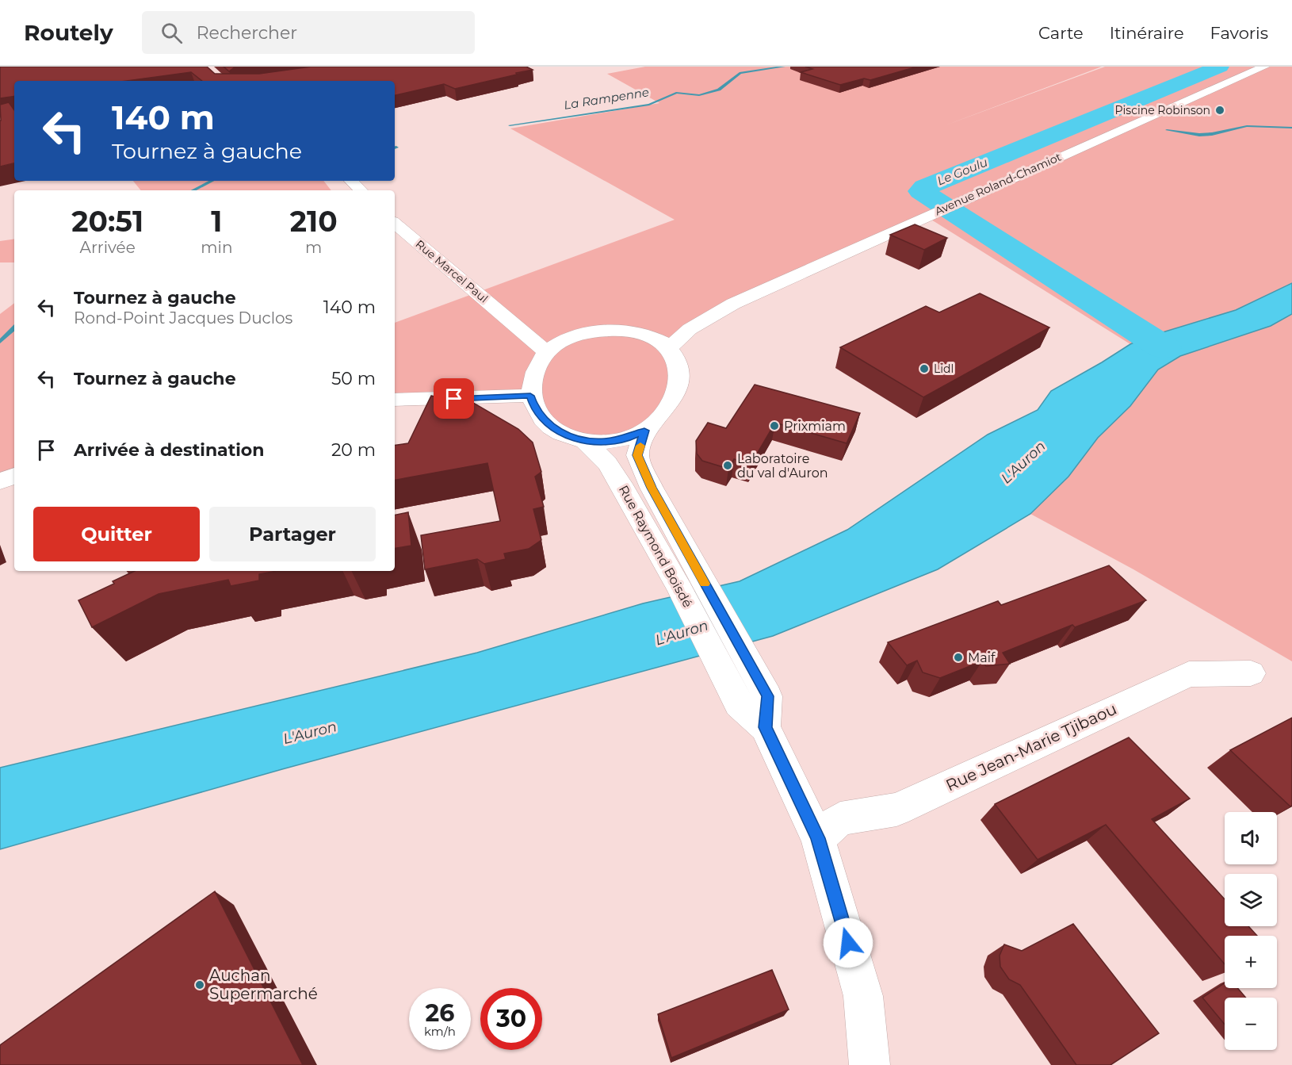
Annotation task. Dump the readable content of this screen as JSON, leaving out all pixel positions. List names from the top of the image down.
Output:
{
  "streets": {
    "street": [
      "Avenue Roland-Chamiot",
      "Rue Marcel Paul",
      "Rue Raymond Boisdé",
      "Rue Jean-Marie Tjibaou"
    ]
  },
  "crossings": [
    ["Avenue Roland-Chamiot", "Rue Marcel Paul"],
    ["Avenue Roland-Chamiot", "Rue Raymond Boisdé"],
    ["Rue Marcel Paul", "Rue Raymond Boisdé"],
    ["Rue Raymond Boisdé", "Rue Jean-Marie Tjibaou"]
  ],
  "water": ["La Rampenne", "Le Goulu", "L'Auron"],
  "places": [
    "Piscine Robinson",
    "Lidl",
    "Prixmiam",
    "Laboratoire du val d'Auron",
    "Maif",
    "Auchan Supermarché"
  ],
  "page": {
    "header": "Routely",
    "search": "Rechercher",
    "nav": ["Carte", "Itinéraire", "Favoris"],
    "turn": ["140 m", "Tournez à gauche"],
    "eta": [
      "20:51",
      "Arrivée",
      "1",
      "min",
      "210",
      "m"
    ],
    "list": [
      {
        "name": "Tournez à gauche",
        "note": "Rond-Point Jacques Duclos",
        "value": "140 m"
      },
      {
        "name": "Tournez à gauche",
        "value": "50 m"
      },
      {
        "name": "Arrivée à destination",
        "value": "20 m"
      }
    ],
    "buttons": ["Quitter", "Partager"],
    "map_buttons": ["+", "−"],
    "speed": "26 km/h",
    "limit": "30"
  }
}
